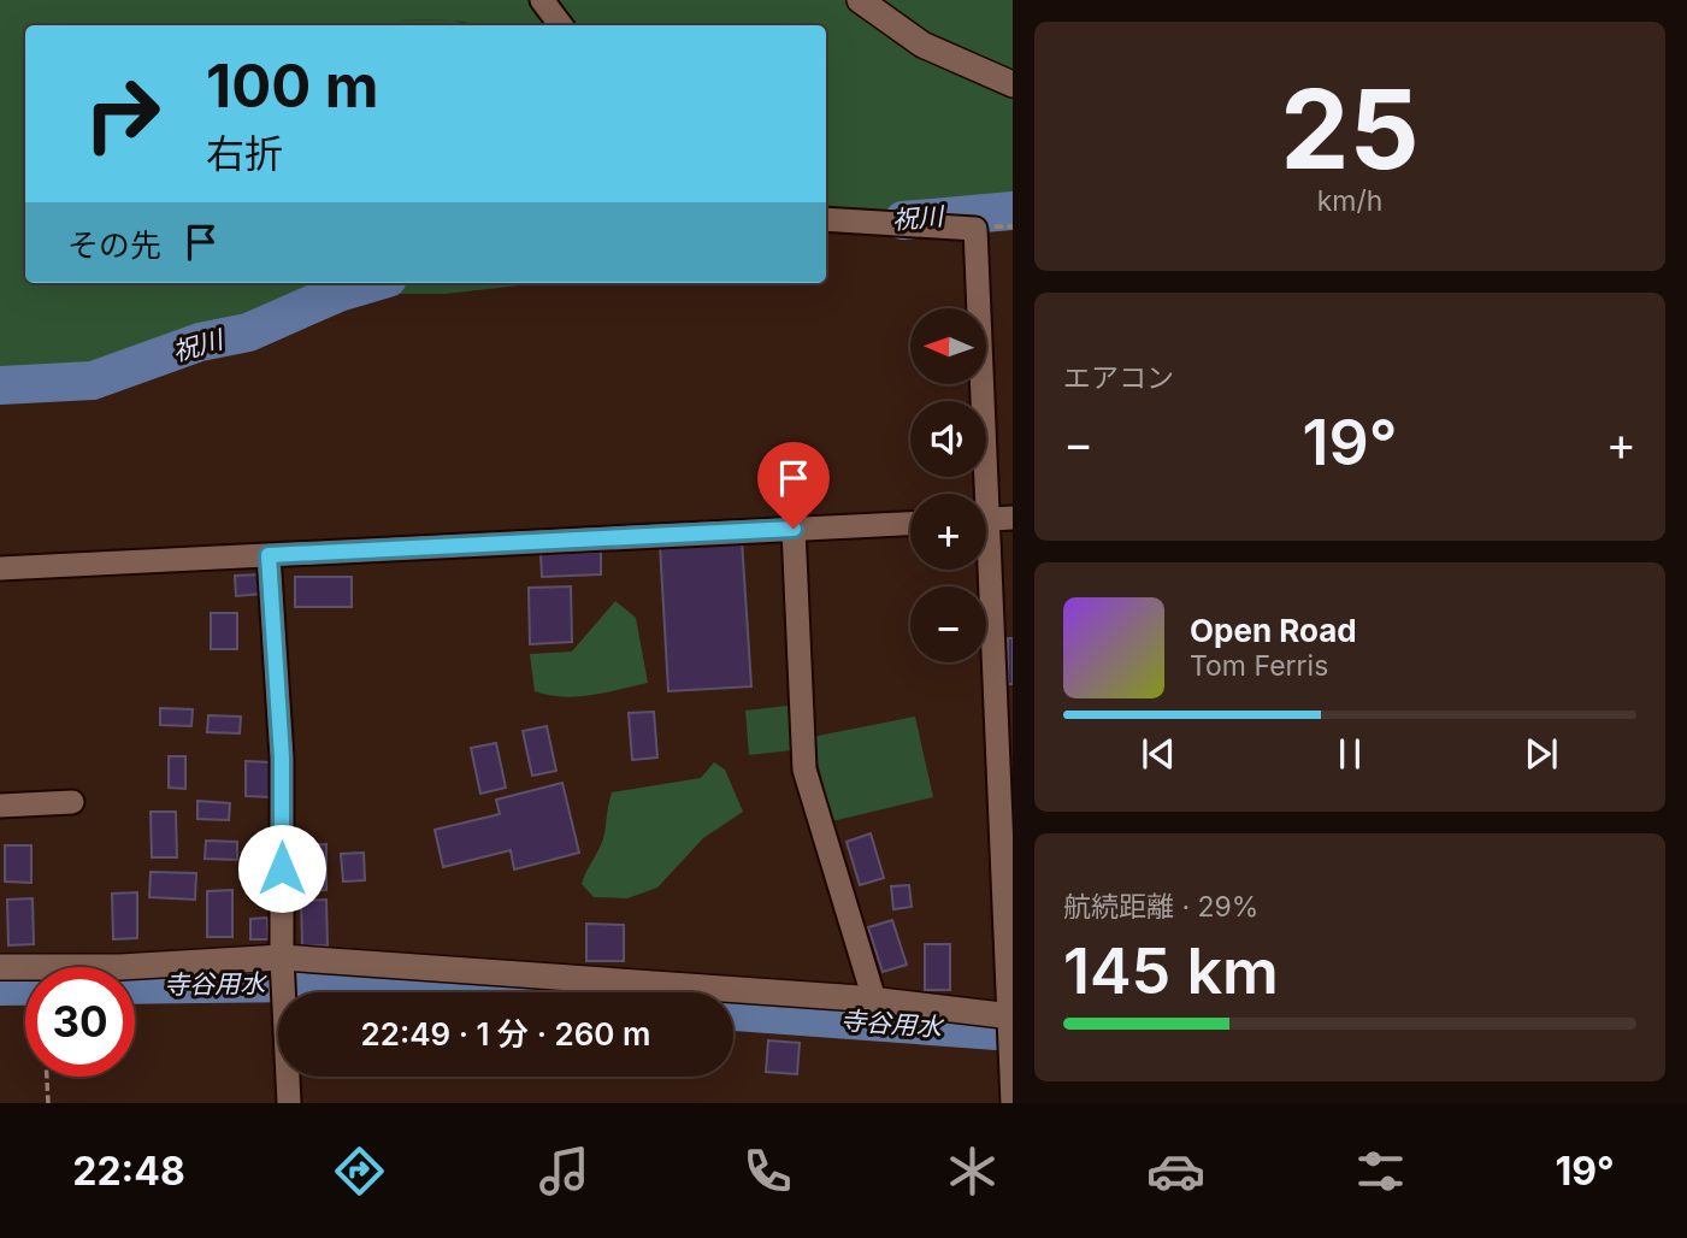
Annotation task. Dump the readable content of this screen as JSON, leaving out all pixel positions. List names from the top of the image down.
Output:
{
  "water": ["祝川", "寺谷用水"],
  "north": "left",
  "page": {
    "tile": [
      ["25", "km/h"],
      "エアコン",
      ["航続距離 · 29%", "145 km"]
    ],
    "turn": ["100 m", "右折"],
    "then": "その先",
    "map_buttons": ["+", "−"],
    "heat": ["−", "19°", "+"],
    "song": ["Open Road", "Tom Ferris"],
    "limit": "30",
    "trip": "22:49 · 1 分 · 260 m",
    "tabs": ["22:48", "19°"]
  }
}
